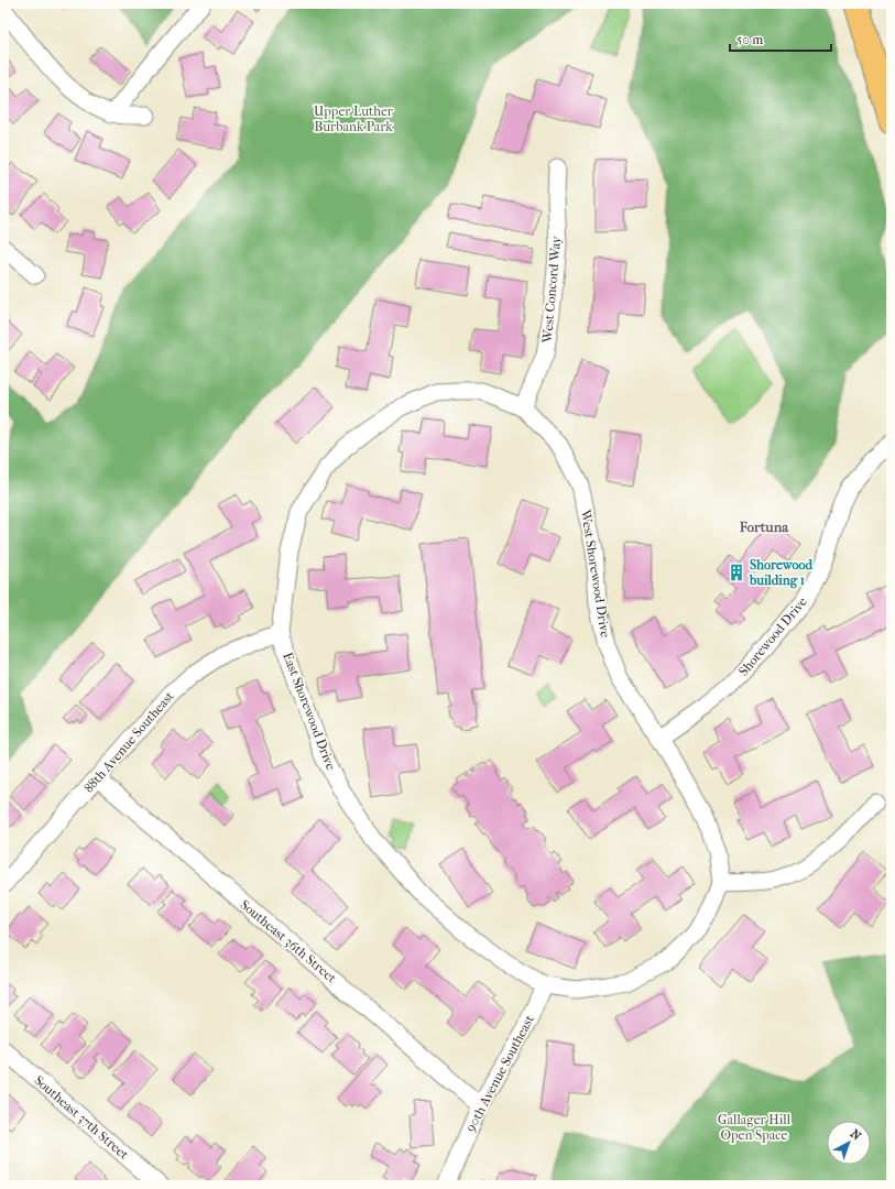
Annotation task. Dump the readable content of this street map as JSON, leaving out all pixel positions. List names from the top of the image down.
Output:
{
  "streets": {
    "street": [
      "West Concord Way",
      "West Shorewood Drive",
      "Shorewood Drive",
      "East Shorewood Drive",
      "88th Avenue Southeast",
      "Southeast 36th Street",
      "90th Avenue Southeast",
      "Southeast 37th Street"
    ]
  },
  "crossings": [
    ["West Concord Way", "West Shorewood Drive"],
    ["West Shorewood Drive", "Shorewood Drive"],
    ["West Shorewood Drive", "East Shorewood Drive"],
    ["East Shorewood Drive", "88th Avenue Southeast"],
    ["East Shorewood Drive", "90th Avenue Southeast"],
    ["88th Avenue Southeast", "Southeast 36th Street"],
    ["Southeast 36th Street", "90th Avenue Southeast"]
  ],
  "districts": ["Fortuna"],
  "parks": ["Upper Luther Burbank Park", "Gallager Hill Open Space"],
  "places": {
    "building": ["Shorewood building 1"]
  },
  "scale_bar": "50 m",
  "north": "top right"
}
